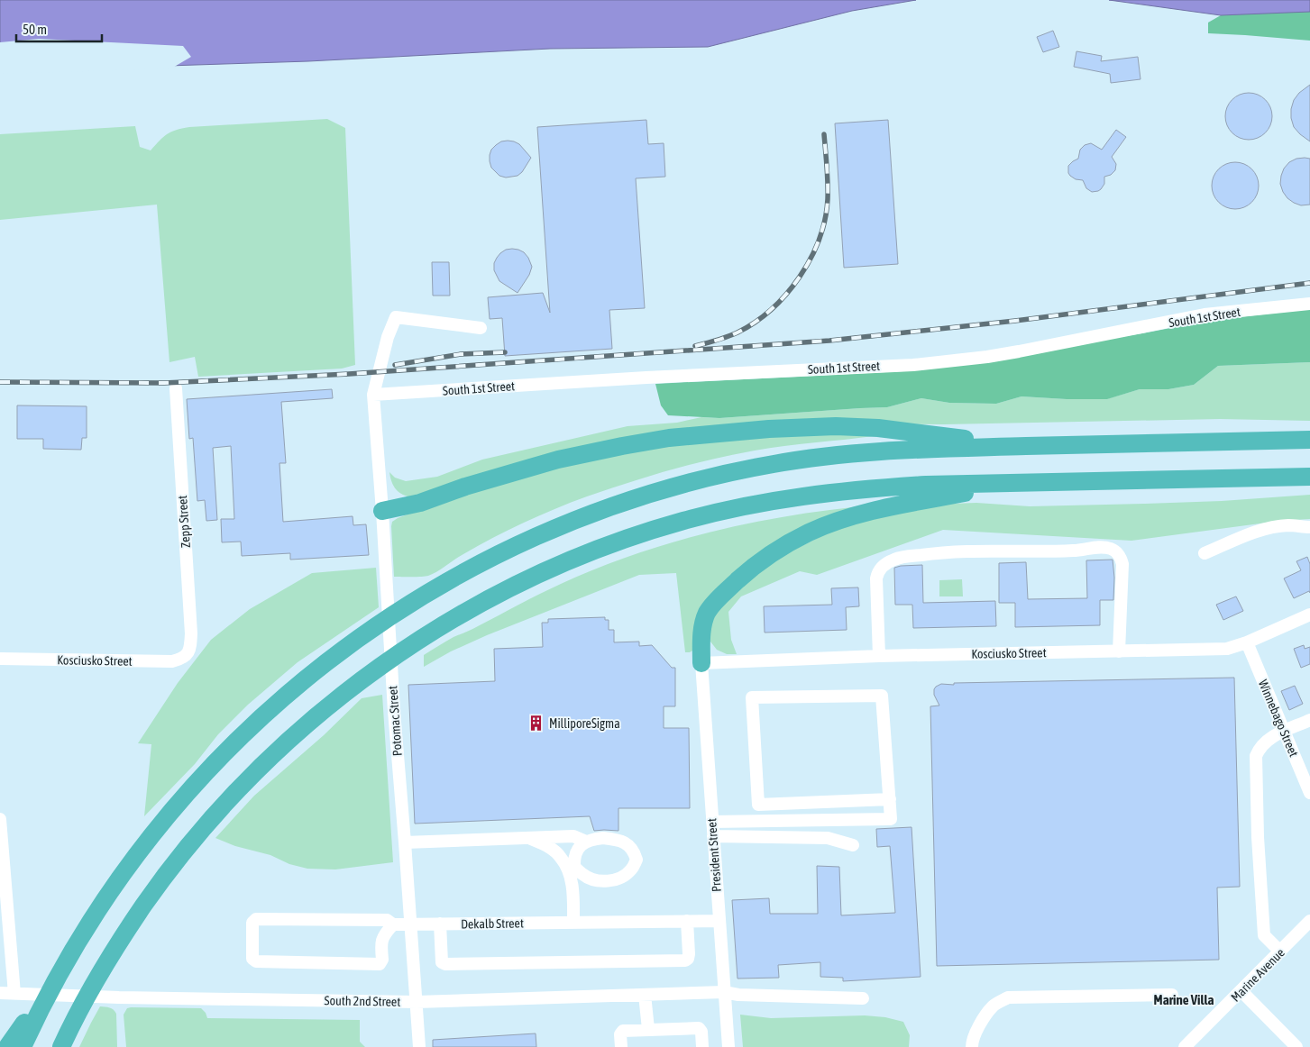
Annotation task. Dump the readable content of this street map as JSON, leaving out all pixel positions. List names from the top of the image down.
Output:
{
  "streets": {
    "street": [
      "South 1st Street",
      "Zepp Street",
      "Kosciusko Street",
      "Winnebago Street",
      "Potomac Street",
      "President Street",
      "Dekalb Street",
      "Marine Avenue",
      "South 2nd Street"
    ]
  },
  "crossings": [
    ["South 1st Street", "Potomac Street"],
    ["Zepp Street", "Kosciusko Street"],
    ["Kosciusko Street", "Winnebago Street"],
    ["Kosciusko Street", "President Street"],
    ["Potomac Street", "Dekalb Street"],
    ["Potomac Street", "South 2nd Street"],
    ["President Street", "Dekalb Street"],
    ["President Street", "South 2nd Street"]
  ],
  "districts": ["Marine Villa"],
  "places": {
    "building": ["MilliporeSigma"]
  },
  "scale_bar": "50 m"
}
